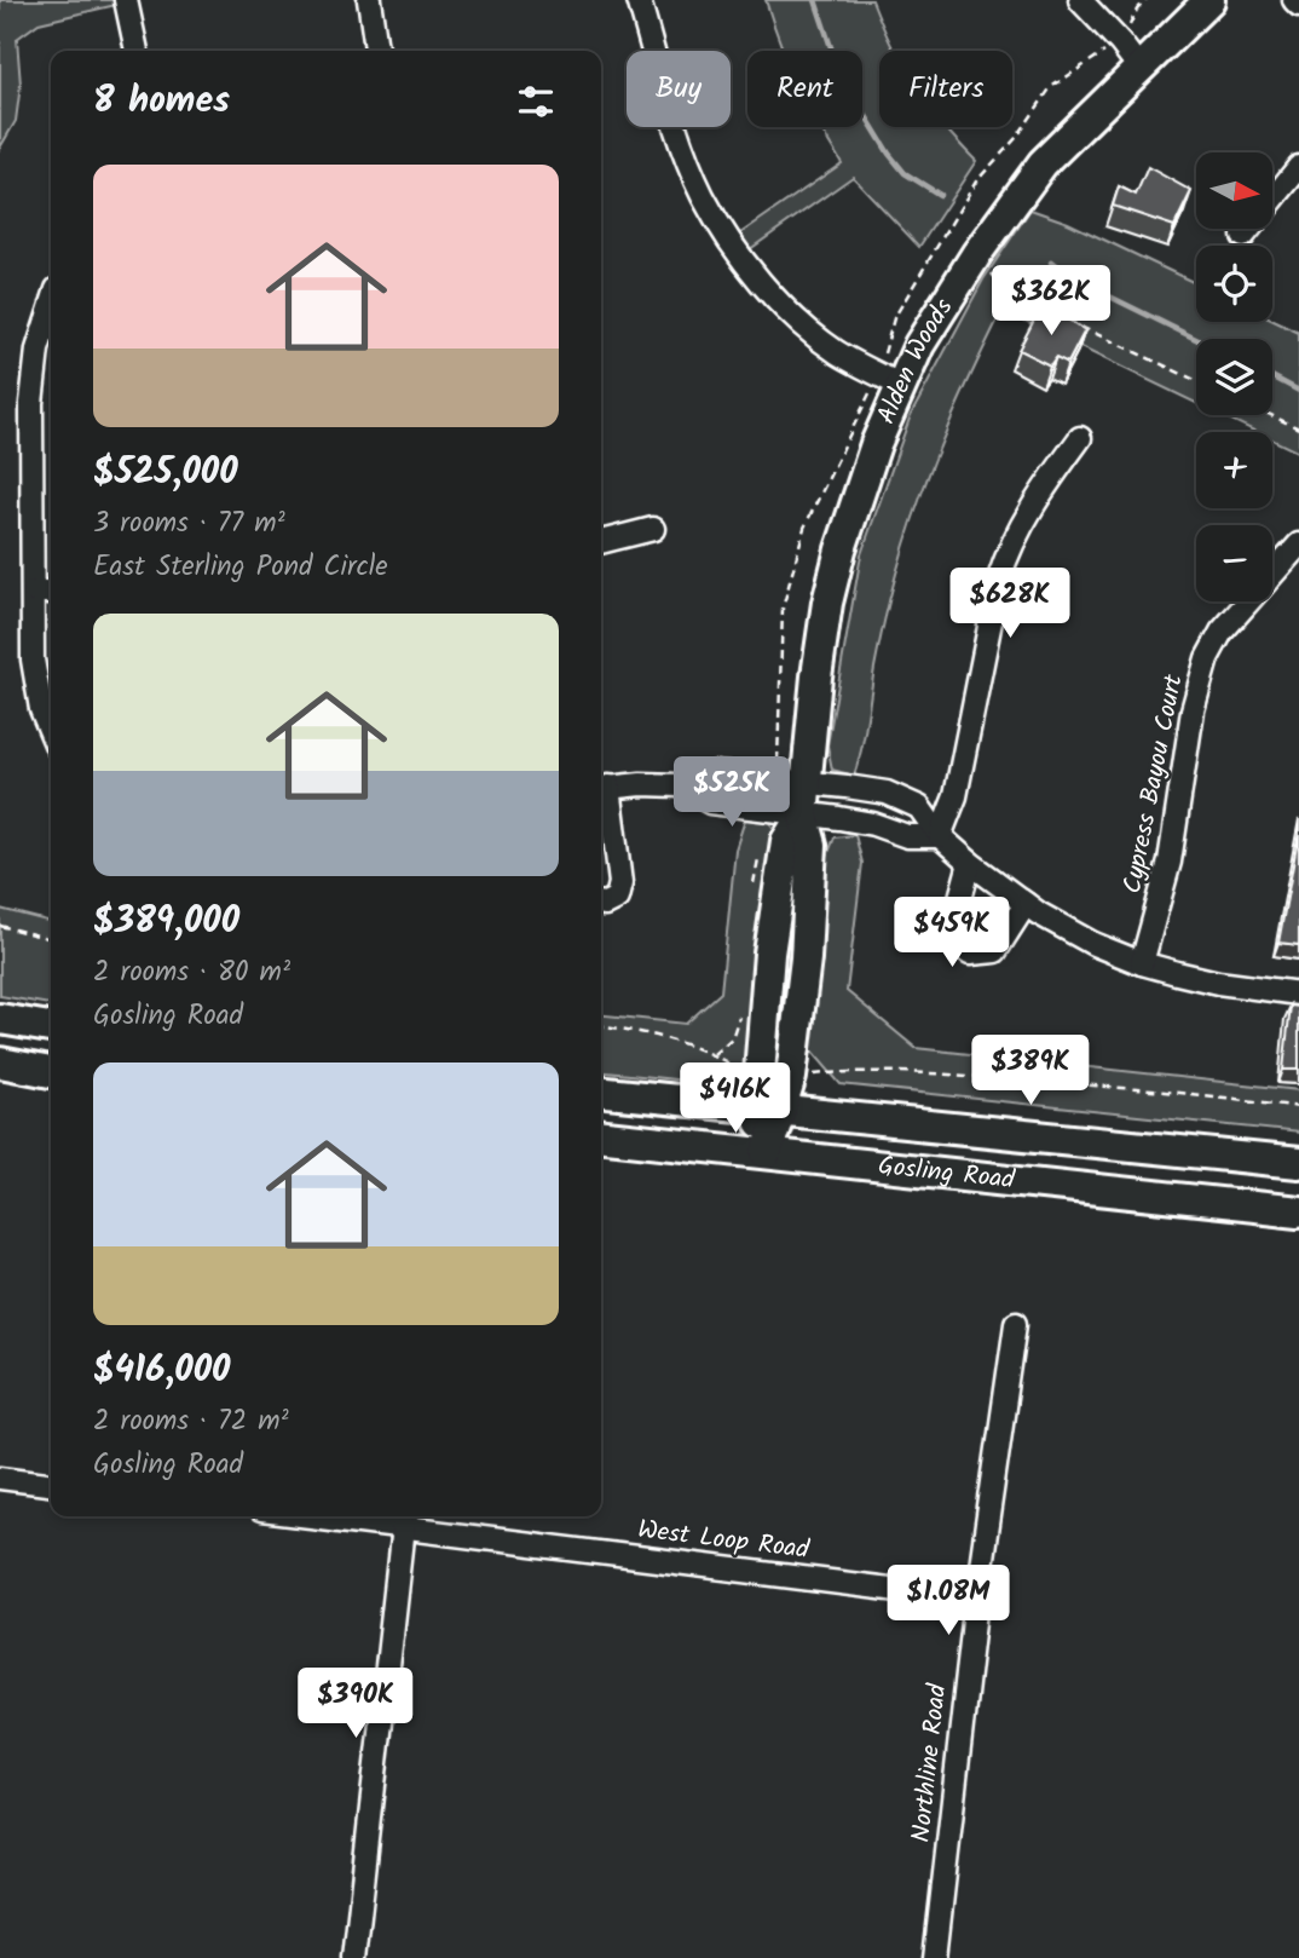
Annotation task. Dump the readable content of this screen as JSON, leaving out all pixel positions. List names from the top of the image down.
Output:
{
  "streets": {
    "street": [
      "Alden Woods",
      "Cypress Bayou Court",
      "Gosling Road",
      "West Loop Road",
      "Northline Road"
    ]
  },
  "crossings": [
    ["Alden Woods", "Gosling Road"],
    ["West Loop Road", "Northline Road"]
  ],
  "north": "right",
  "page": {
    "chip": ["Buy", "Rent", "Filters"],
    "heading": "8 homes",
    "map_buttons": ["+", "−"],
    "list": [
      {
        "name": "$525,000",
        "note": "3 rooms · 77 m² · East Sterling Pond Circle"
      },
      {
        "name": "$389,000",
        "note": "2 rooms · 80 m² · Gosling Road"
      },
      {
        "name": "$416,000",
        "note": "2 rooms · 72 m² · Gosling Road"
      }
    ],
    "price": [
      "$362K",
      "$628K",
      "$525K",
      "$459K",
      "$389K",
      "$416K",
      "$1.08M",
      "$390K"
    ]
  }
}
